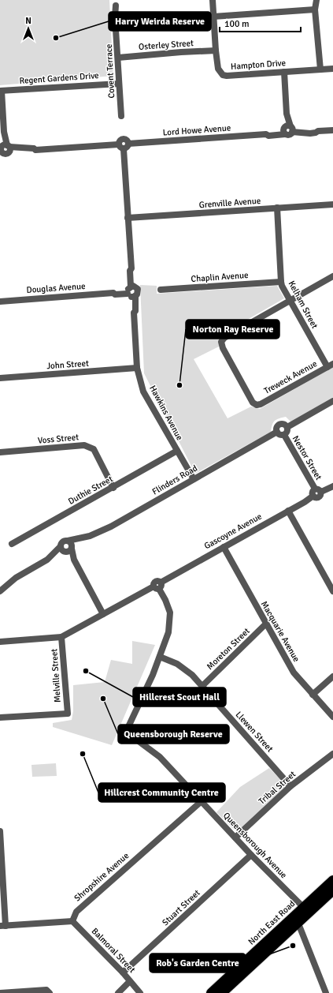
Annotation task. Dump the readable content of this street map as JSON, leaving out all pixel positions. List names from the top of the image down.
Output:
{
  "streets": {
    "highway": ["North East Road"],
    "street": [
      "Osterley Street",
      "Hampton Drive",
      "Covent Terrace",
      "Regent Gardens Drive",
      "Lord Howe Avenue",
      "Grenville Avenue",
      "Chaplin Avenue",
      "Douglas Avenue",
      "Kelham Street",
      "John Street",
      "Treweck Avenue",
      "Hawkins Avenue",
      "Voss Street",
      "Nestor Street",
      "Flinders Road",
      "Duthie Street",
      "Gascoyne Avenue",
      "Macquarie Avenue",
      "Moreton Street",
      "Melville Street",
      "Llewen Street",
      "Tribal Street",
      "Queensborough Avenue",
      "Shropshire Avenue",
      "Stuart Street",
      "Balmoral Street"
    ]
  },
  "crossings": [
    ["Osterley Street", "Hampton Drive"],
    ["Osterley Street", "Covent Terrace"],
    ["Covent Terrace", "Regent Gardens Drive"],
    ["Lord Howe Avenue", "Hawkins Avenue"],
    ["Grenville Avenue", "Kelham Street"],
    ["Grenville Avenue", "Hawkins Avenue"],
    ["Chaplin Avenue", "Kelham Street"],
    ["Douglas Avenue", "Hawkins Avenue"],
    ["Kelham Street", "Treweck Avenue"],
    ["John Street", "Hawkins Avenue"],
    ["Hawkins Avenue", "Flinders Road"],
    ["Hawkins Avenue", "Duthie Street"],
    ["Voss Street", "Duthie Street"],
    ["Nestor Street", "Flinders Road"],
    ["Nestor Street", "Gascoyne Avenue"],
    ["Gascoyne Avenue", "Macquarie Avenue"],
    ["Gascoyne Avenue", "Melville Street"],
    ["Macquarie Avenue", "Moreton Street"],
    ["Moreton Street", "Llewen Street"],
    ["Llewen Street", "Tribal Street"],
    ["Llewen Street", "Queensborough Avenue"],
    ["Tribal Street", "Queensborough Avenue"],
    ["Queensborough Avenue", "Shropshire Avenue"],
    ["Queensborough Avenue", "Stuart Street"],
    ["Queensborough Avenue", "North East Road"],
    ["Shropshire Avenue", "Balmoral Street"],
    ["Stuart Street", "Balmoral Street"]
  ],
  "places": [
    "Harry Weirda Reserve",
    "Norton Ray Reserve",
    "Hillcrest Scout Hall",
    "Queensborough Reserve",
    "Hillcrest Community Centre",
    "Rob's Garden Centre"
  ],
  "scale_bar": "100 m",
  "north": "top"
}
